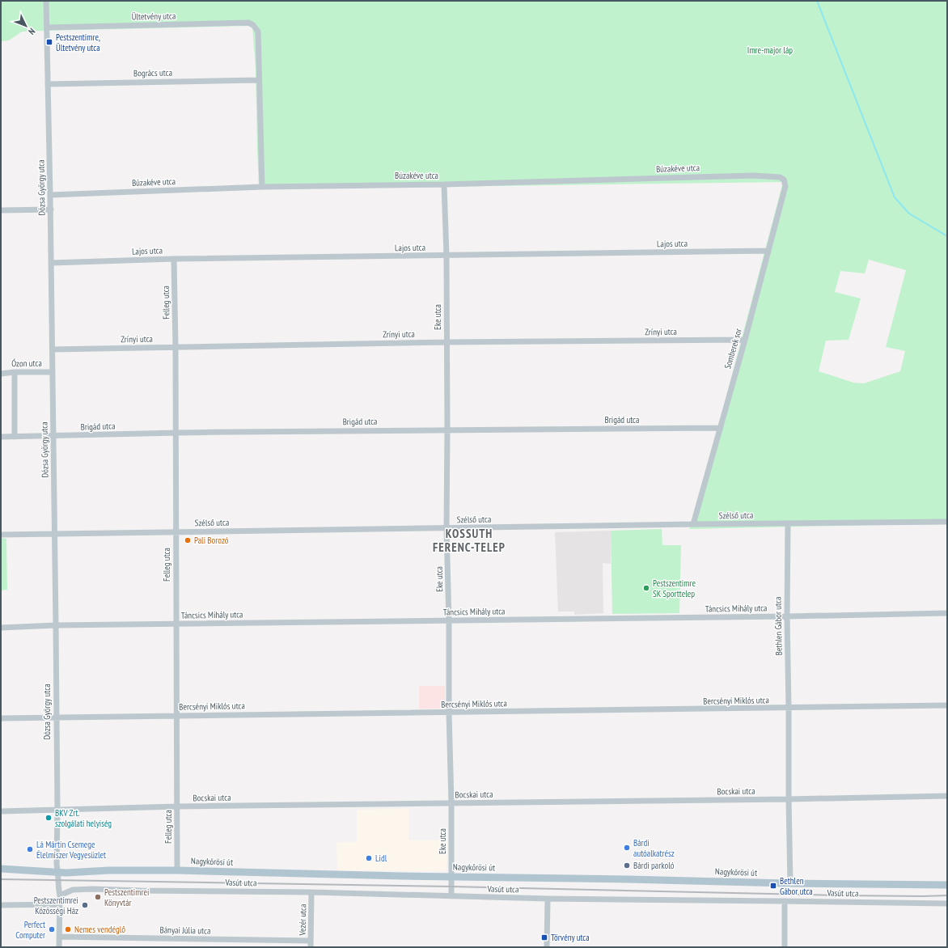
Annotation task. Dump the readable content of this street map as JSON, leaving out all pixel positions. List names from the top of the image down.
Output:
{
  "streets": {
    "main road": ["Nagykőrösi út"],
    "street": [
      "Ültetvény utca",
      "Bogrács utca",
      "Búzakéve utca",
      "Dózsa György utca",
      "Lajos utca",
      "Felleg utca",
      "Eke utca",
      "Zrínyi utca",
      "Somberek sor",
      "Ózon utca",
      "Brigád utca",
      "Szélső utca",
      "Táncsics Mihály utca",
      "Bethlen Gábor utca",
      "Bercsényi Miklós utca",
      "Bocskai utca",
      "Vasút utca",
      "Vezér utca",
      "Bányai Júlia utca"
    ]
  },
  "crossings": [
    ["Ültetvény utca", "Bogrács utca"],
    ["Ültetvény utca", "Dózsa György utca"],
    ["Bogrács utca", "Dózsa György utca"],
    ["Búzakéve utca", "Dózsa György utca"],
    ["Búzakéve utca", "Eke utca"],
    ["Búzakéve utca", "Somberek sor"],
    ["Dózsa György utca", "Lajos utca"],
    ["Dózsa György utca", "Zrínyi utca"],
    ["Dózsa György utca", "Ózon utca"],
    ["Dózsa György utca", "Brigád utca"],
    ["Dózsa György utca", "Szélső utca"],
    ["Dózsa György utca", "Táncsics Mihály utca"],
    ["Dózsa György utca", "Bercsényi Miklós utca"],
    ["Dózsa György utca", "Bocskai utca"],
    ["Dózsa György utca", "Nagykőrösi út"],
    ["Dózsa György utca", "Vasút utca"],
    ["Dózsa György utca", "Bányai Júlia utca"],
    ["Lajos utca", "Felleg utca"],
    ["Lajos utca", "Eke utca"],
    ["Lajos utca", "Somberek sor"],
    ["Felleg utca", "Zrínyi utca"],
    ["Felleg utca", "Brigád utca"],
    ["Felleg utca", "Szélső utca"],
    ["Felleg utca", "Táncsics Mihály utca"],
    ["Felleg utca", "Bercsényi Miklós utca"],
    ["Felleg utca", "Bocskai utca"],
    ["Felleg utca", "Nagykőrösi út"],
    ["Eke utca", "Zrínyi utca"],
    ["Eke utca", "Brigád utca"],
    ["Eke utca", "Szélső utca"],
    ["Eke utca", "Táncsics Mihály utca"],
    ["Eke utca", "Bercsényi Miklós utca"],
    ["Eke utca", "Bocskai utca"],
    ["Eke utca", "Nagykőrösi út"],
    ["Eke utca", "Vasút utca"],
    ["Zrínyi utca", "Somberek sor"],
    ["Somberek sor", "Brigád utca"],
    ["Somberek sor", "Szélső utca"],
    ["Szélső utca", "Bethlen Gábor utca"],
    ["Táncsics Mihály utca", "Bethlen Gábor utca"],
    ["Bethlen Gábor utca", "Bercsényi Miklós utca"],
    ["Bethlen Gábor utca", "Bocskai utca"],
    ["Bethlen Gábor utca", "Nagykőrösi út"],
    ["Vasút utca", "Vezér utca"],
    ["Vezér utca", "Bányai Júlia utca"]
  ],
  "districts": ["KOSSUTH FERENC-TELEP"],
  "parks": ["Imre-major láp"],
  "places": {
    "transit": ["Pestszentimre, Ültetvény utca", "Bethlen Gábor utca", "Törvény utca"],
    "other": [
      "Pali Borozó",
      "Pestszentimre SK Sporttelep",
      "BKV Zrt. szolgálati helyiség",
      "Bárdi autóalkatrész",
      "Lá Mártin Csemege Élelmiszer Vegyesüzlet",
      "Lidl",
      "Bárdi parkoló",
      "Pestszentimrei Könyvtár",
      "Pestszentimrei Közösségi Ház",
      "Perfect Computer",
      "Nemes vendéglő"
    ]
  },
  "north": "bottom right"
}
